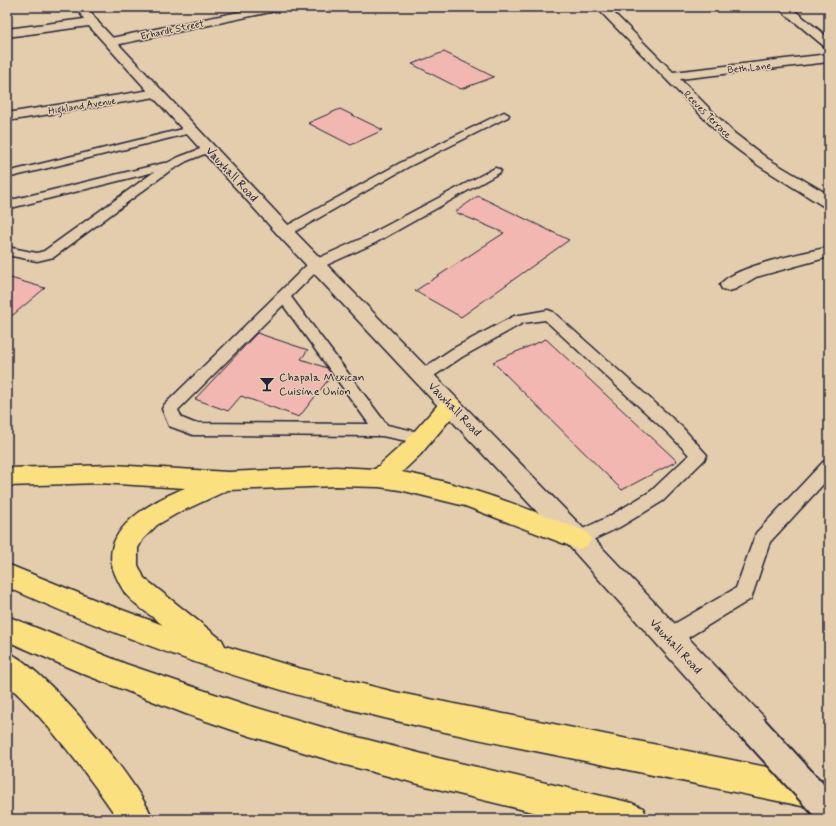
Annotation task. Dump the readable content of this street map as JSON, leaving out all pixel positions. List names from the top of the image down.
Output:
{
  "streets": {
    "street": [
      "Erhardt Street",
      "Beth Lane",
      "Highland Avenue",
      "Reeves Terrace",
      "Vauxhall Road"
    ]
  },
  "crossings": [
    ["Erhardt Street", "Vauxhall Road"],
    ["Beth Lane", "Reeves Terrace"],
    ["Highland Avenue", "Vauxhall Road"]
  ],
  "places": {
    "bar": ["Chapala Mexican Cuisine Union"]
  }
}
